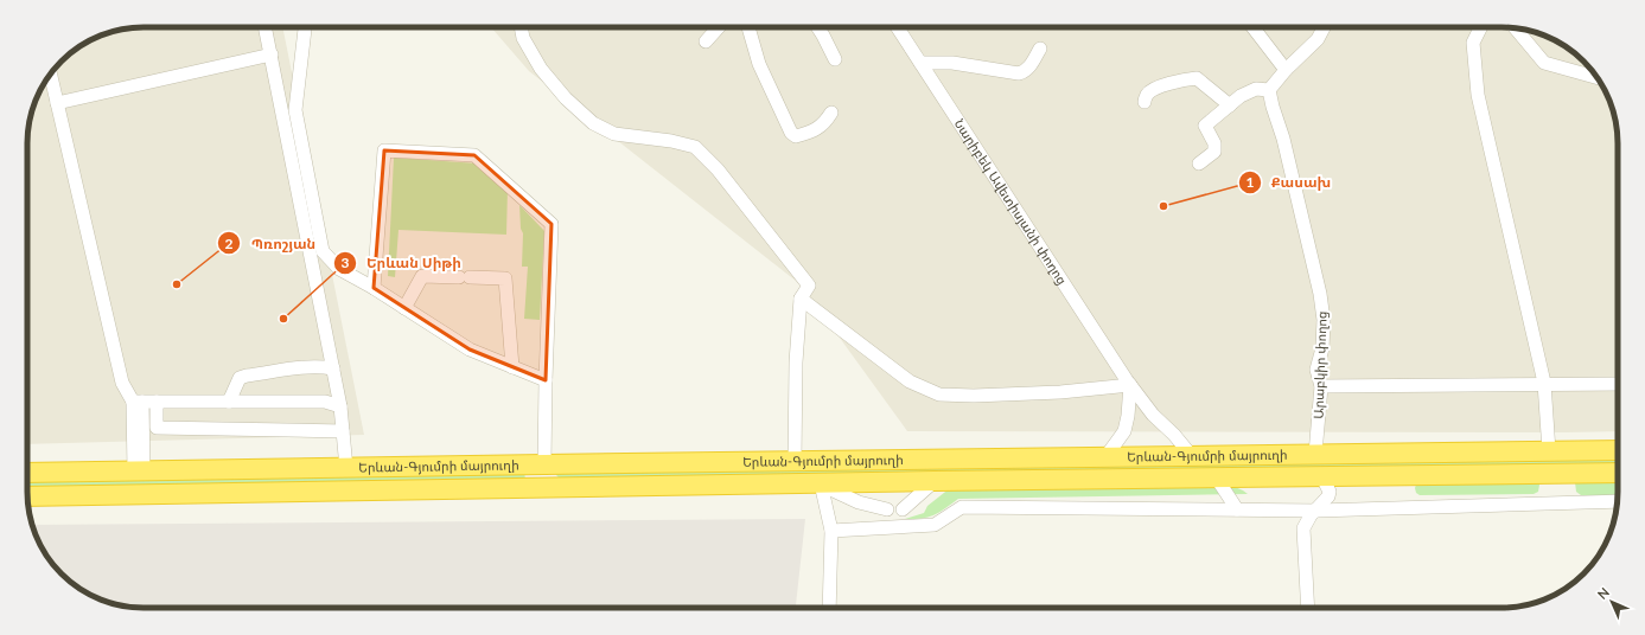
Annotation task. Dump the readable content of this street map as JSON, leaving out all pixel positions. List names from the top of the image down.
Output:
{
  "streets": {
    "highway": ["Երևան-Գյումրի մայրուղի"],
    "street": ["Նարիբեկ Ավետիսյանի փողոց", "Արաբկիր փողոց"]
  },
  "crossings": [
    ["Նարիբեկ Ավետիսյանի փողոց", "Երևան-Գյումրի մայրուղի"],
    ["Արաբկիր փողոց", "Երևան-Գյումրի մայրուղի"]
  ],
  "places": ["Քասախ", "Պռոշյան", "Երևան Սիթի"],
  "north": "top left"
}
